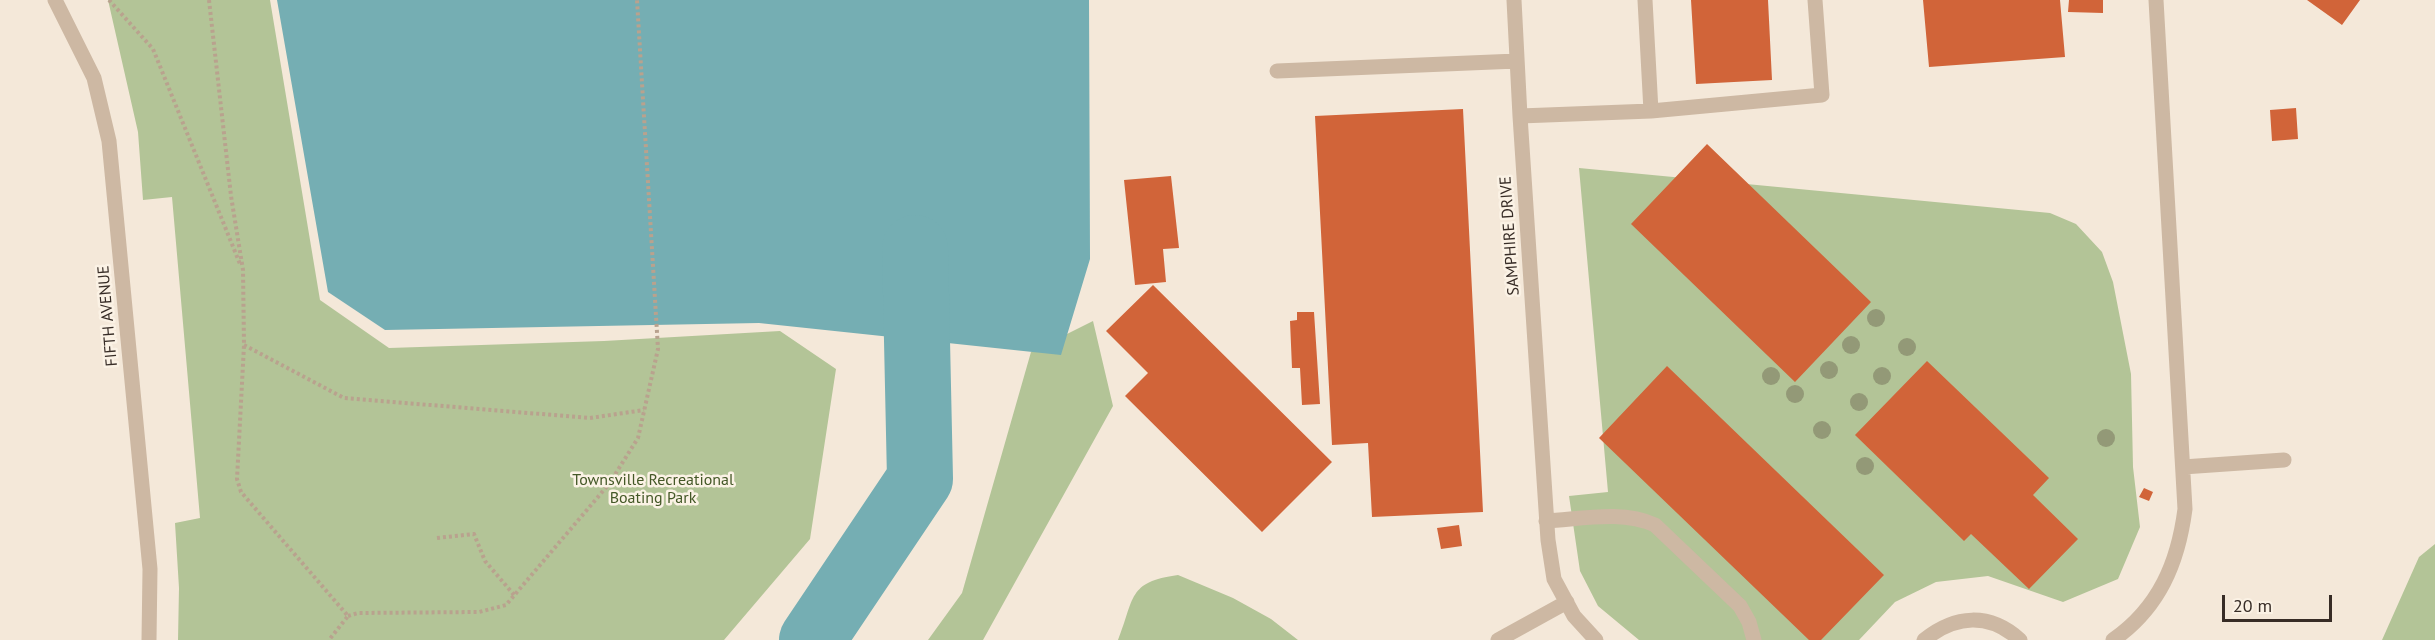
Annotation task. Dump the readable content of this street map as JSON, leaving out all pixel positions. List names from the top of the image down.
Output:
{
  "streets": {
    "street": ["SAMPHIRE DRIVE", "FIFTH AVENUE"]
  },
  "parks": ["Townsville Recreational Boating Park"],
  "scale_bar": "20 m"
}
